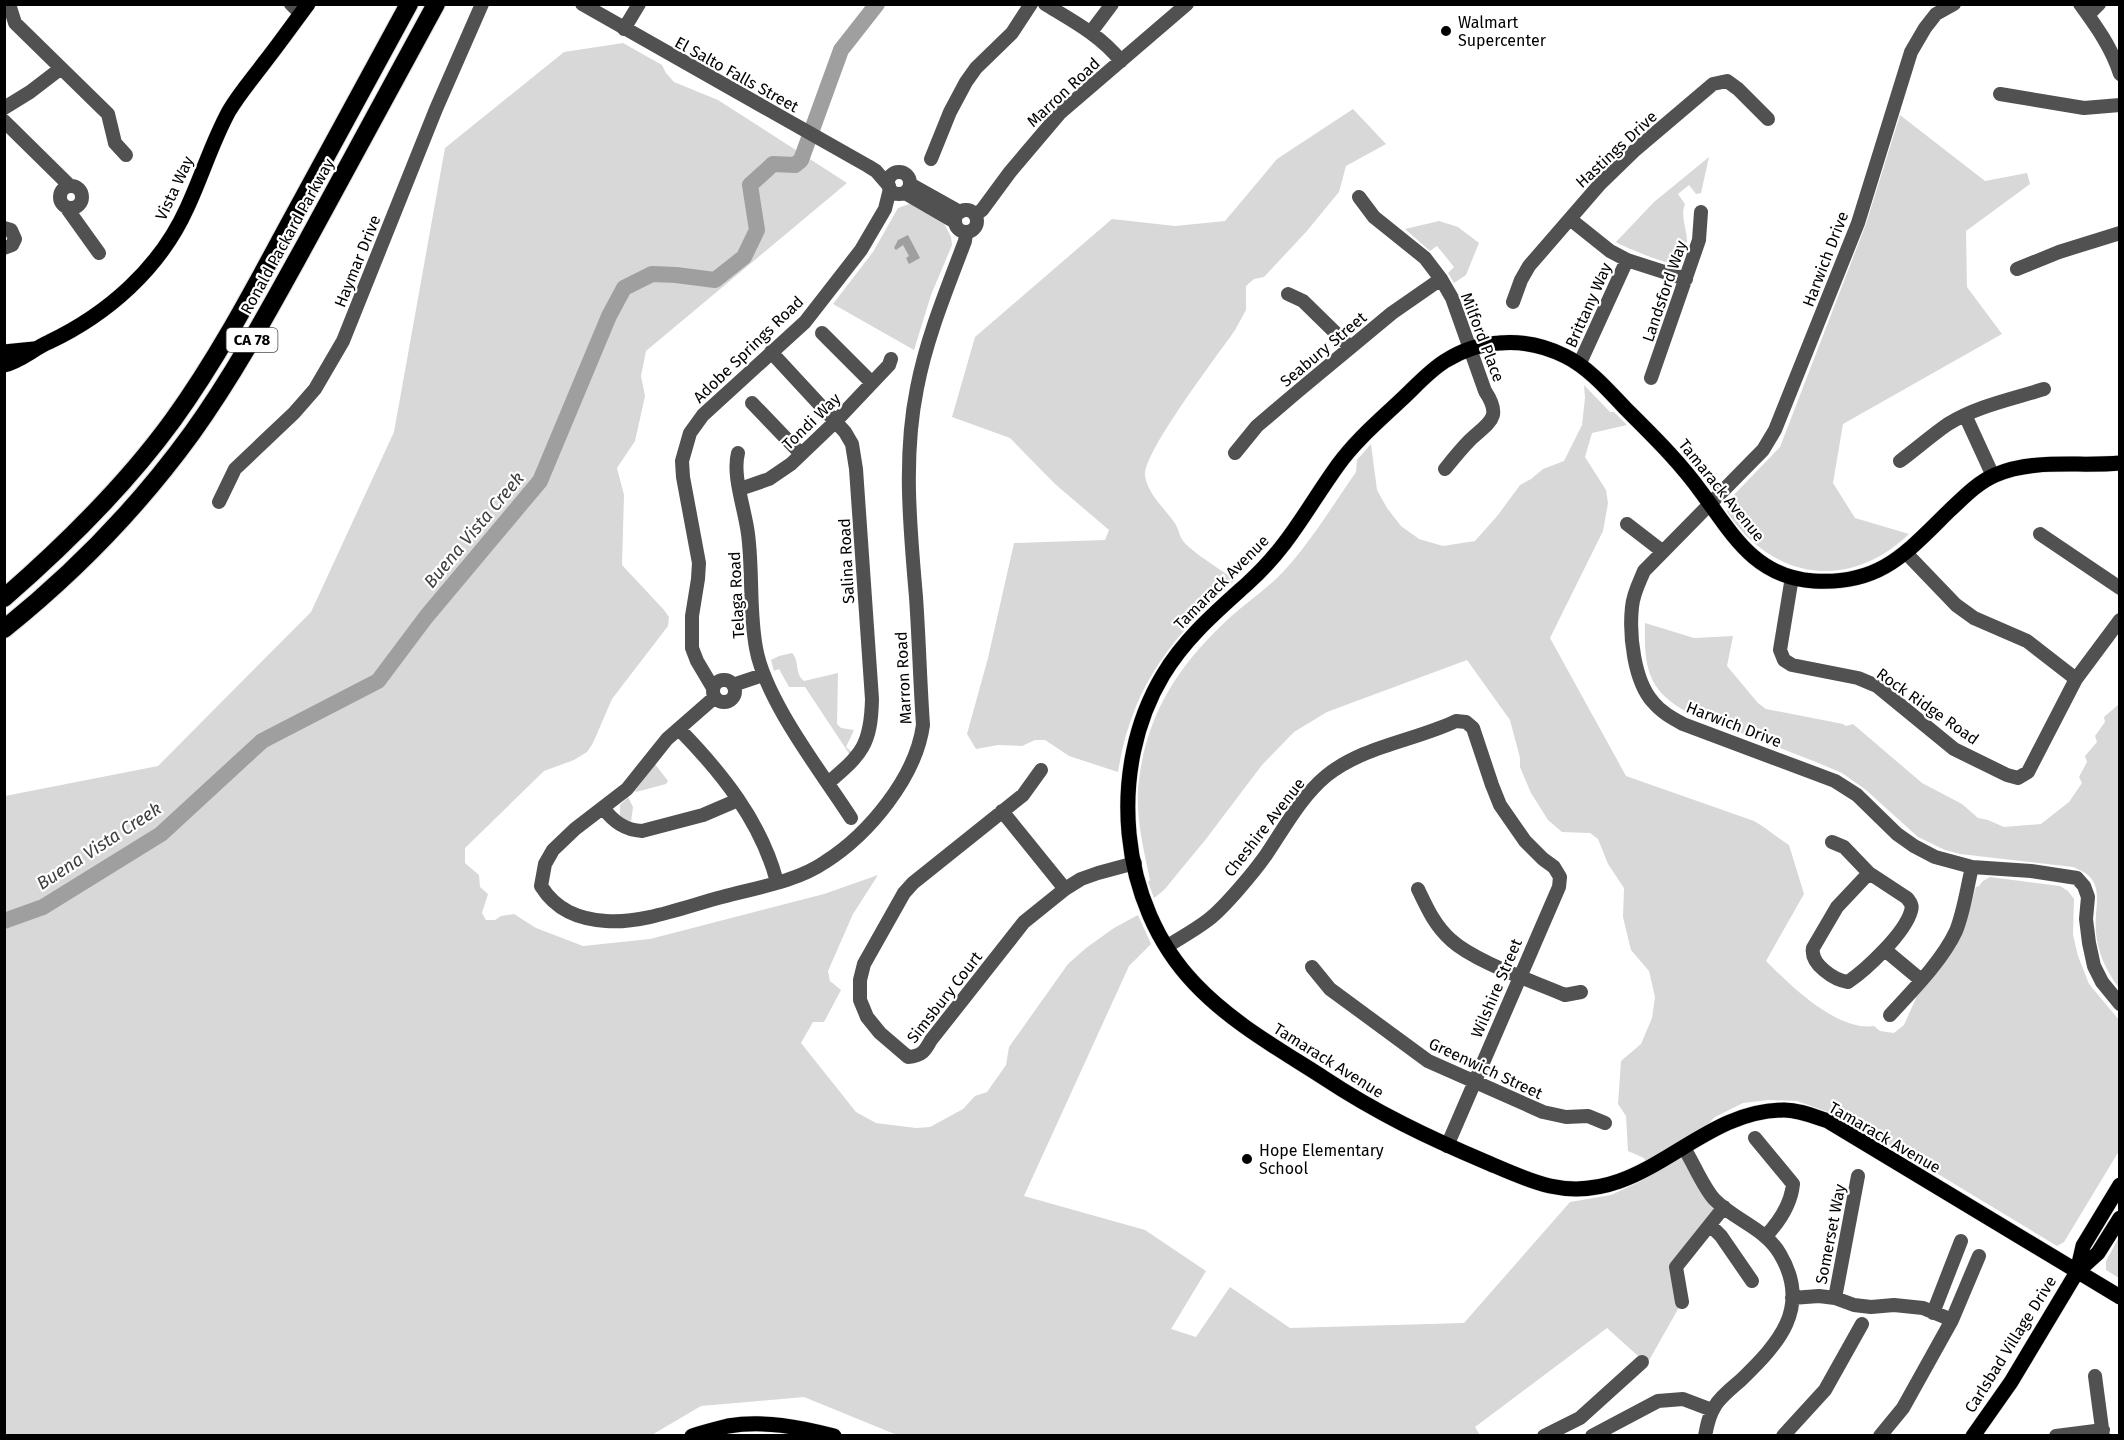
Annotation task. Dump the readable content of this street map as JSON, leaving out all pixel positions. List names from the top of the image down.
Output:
{
  "streets": {
    "highway": ["Ronald Packard Parkway", "CA 78"],
    "main road": ["Vista Way", "Tamarack Avenue", "Carlsbad Village Drive"],
    "street": [
      "El Salto Falls Street",
      "Marron Road",
      "Hastings Drive",
      "Harwich Drive",
      "Haymar Drive",
      "Landsford Way",
      "Brittany Way",
      "Milford Place",
      "Adobe Springs Road",
      "Seabury Street",
      "Tondi Way",
      "Salina Road",
      "Telaga Road",
      "Rock Ridge Road",
      "Cheshire Avenue",
      "Wilshire Street",
      "Simsbury Court",
      "Greenwich Street",
      "Somerset Way"
    ]
  },
  "crossings": [
    ["El Salto Falls Street", "Marron Road"],
    ["El Salto Falls Street", "Adobe Springs Road"],
    ["Harwich Drive", "Tamarack Avenue"],
    ["Brittany Way", "Tamarack Avenue"],
    ["Milford Place", "Seabury Street"],
    ["Milford Place", "Tamarack Avenue"],
    ["Adobe Springs Road", "Salina Road"],
    ["Tondi Way", "Salina Road"],
    ["Tondi Way", "Telaga Road"],
    ["Tamarack Avenue", "Rock Ridge Road"],
    ["Tamarack Avenue", "Cheshire Avenue"],
    ["Tamarack Avenue", "Wilshire Street"],
    ["Tamarack Avenue", "Simsbury Court"],
    ["Tamarack Avenue", "Carlsbad Village Drive"],
    ["Salina Road", "Telaga Road"],
    ["Cheshire Avenue", "Wilshire Street"],
    ["Wilshire Street", "Greenwich Street"]
  ],
  "water": ["Buena Vista Creek"],
  "places": ["Walmart Supercenter", "Hope Elementary School"]
}
